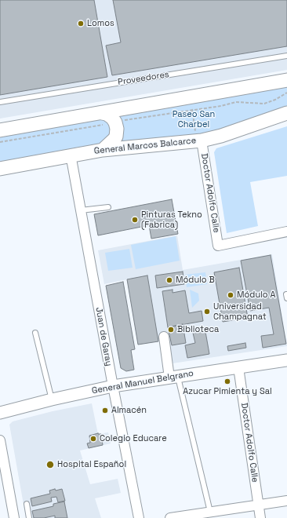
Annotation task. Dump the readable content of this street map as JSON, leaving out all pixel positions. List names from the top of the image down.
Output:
{
  "streets": {
    "main road": ["General Marcos Balcarce"],
    "street": ["Doctor Adolfo Calle", "Juan de Garay", "General Manuel Belgrano"],
    "lane": ["Proveedores"]
  },
  "crossings": [
    ["General Marcos Balcarce", "Doctor Adolfo Calle"],
    ["General Marcos Balcarce", "Juan de Garay"],
    ["Doctor Adolfo Calle", "General Manuel Belgrano"],
    ["Juan de Garay", "General Manuel Belgrano"]
  ],
  "parks": ["Paseo San Charbel"],
  "places": [
    "Lomos",
    "Pinturas Tekno (Fabrica)",
    "Módulo B",
    "Módulo A",
    "Universidad Champagnat",
    "Biblioteca",
    "Azucar Pimienta y Sal",
    "Almacén",
    "Colegio Educare",
    "Hospital Español"
  ]
}
